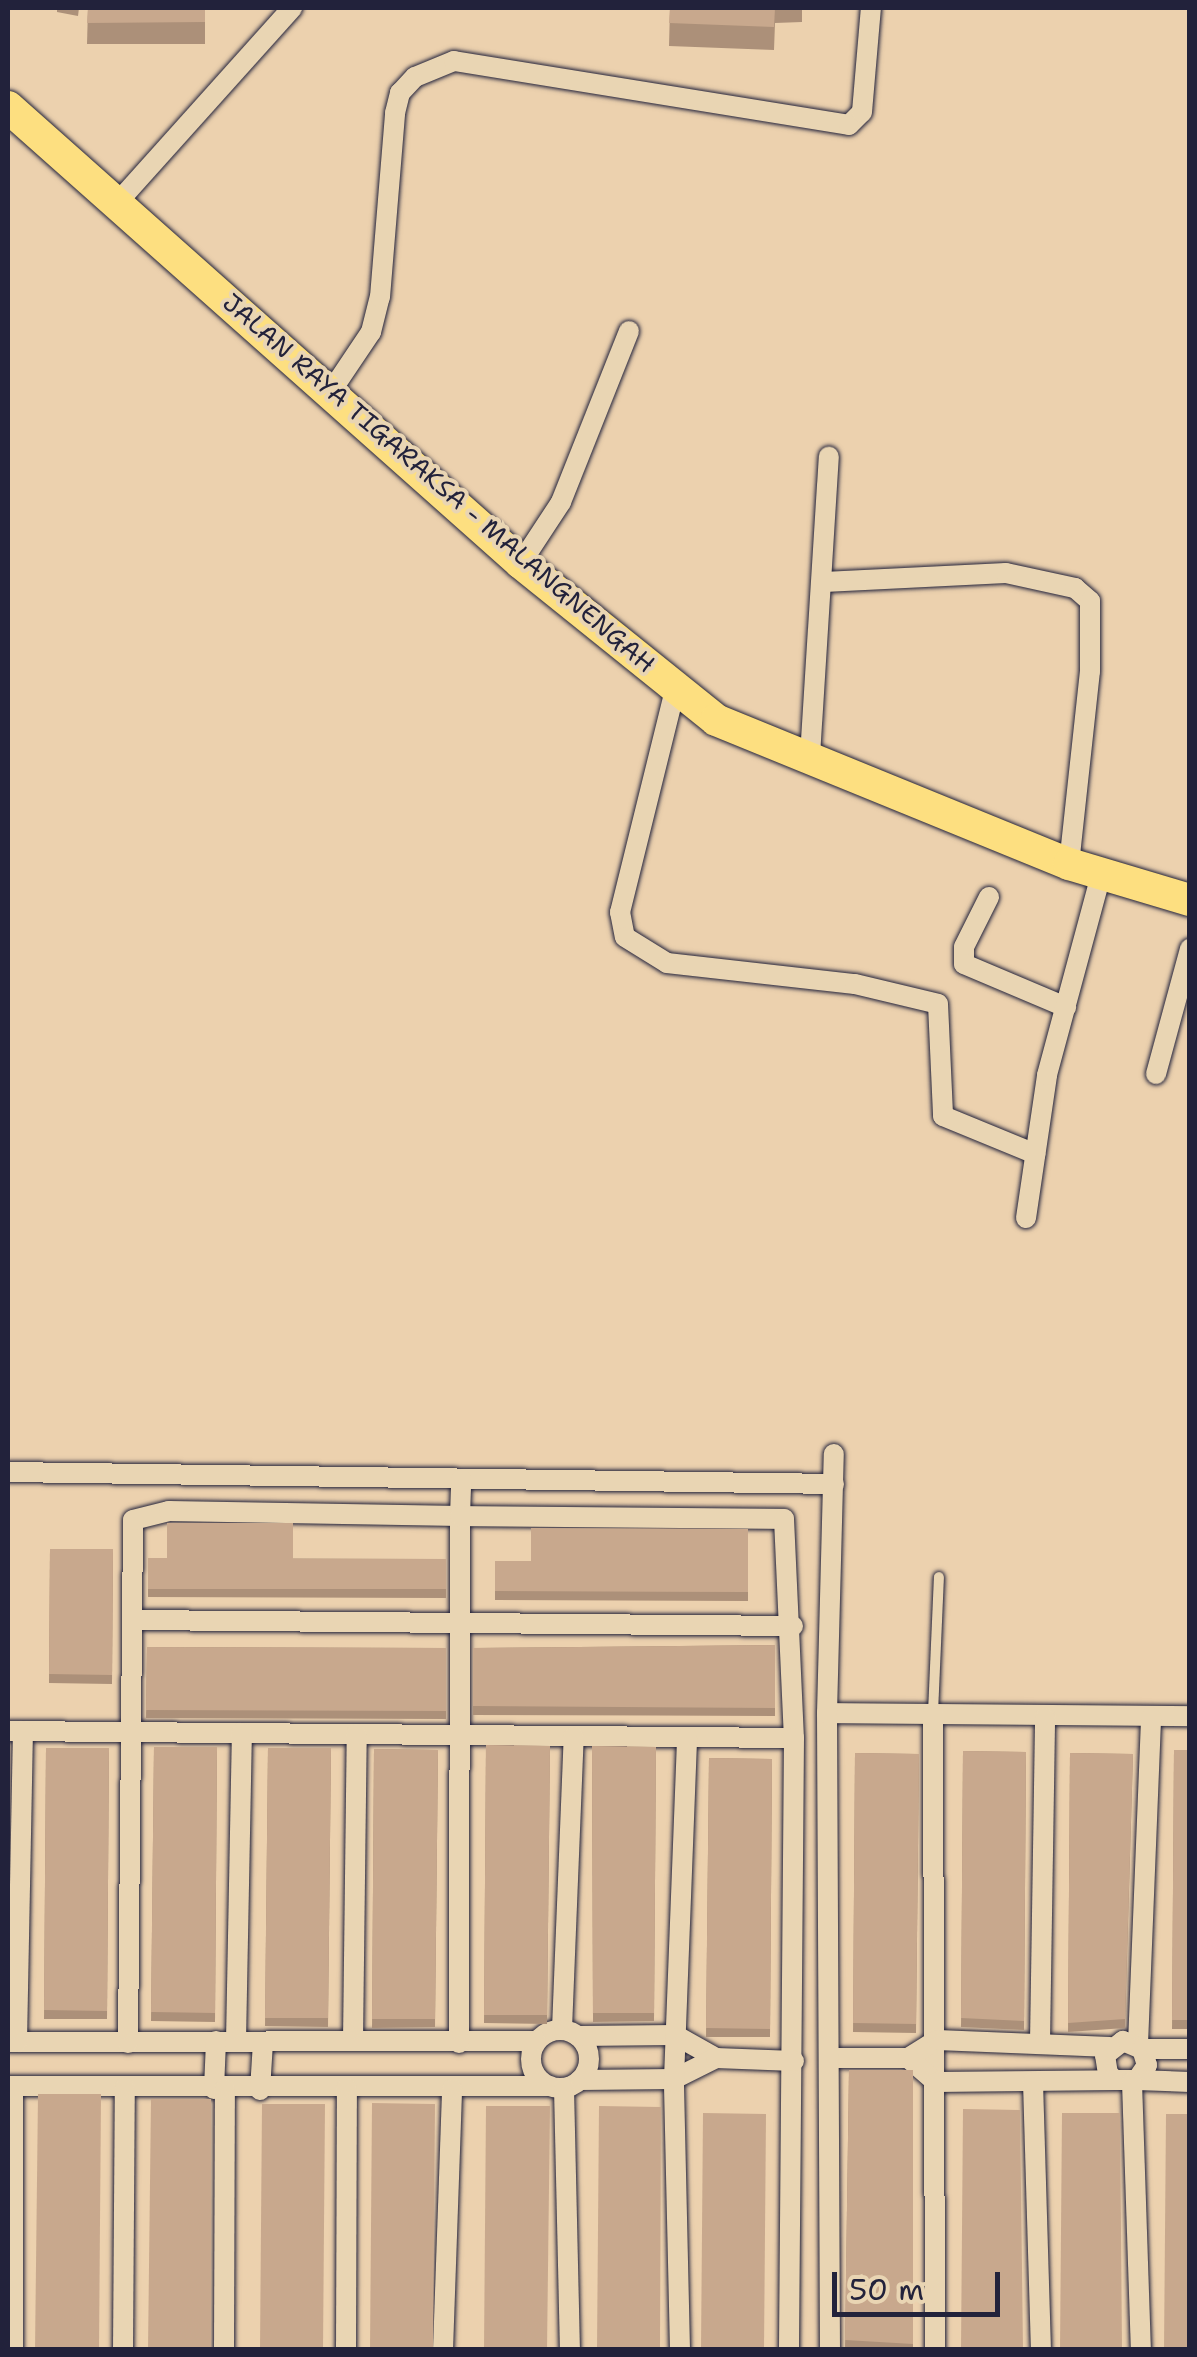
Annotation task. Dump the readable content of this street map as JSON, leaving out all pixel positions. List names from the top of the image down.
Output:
{
  "streets": {
    "main road": ["JALAN RAYA TIGARAKSA - MALANGNENGAH"]
  },
  "scale_bar": "50 m"
}
